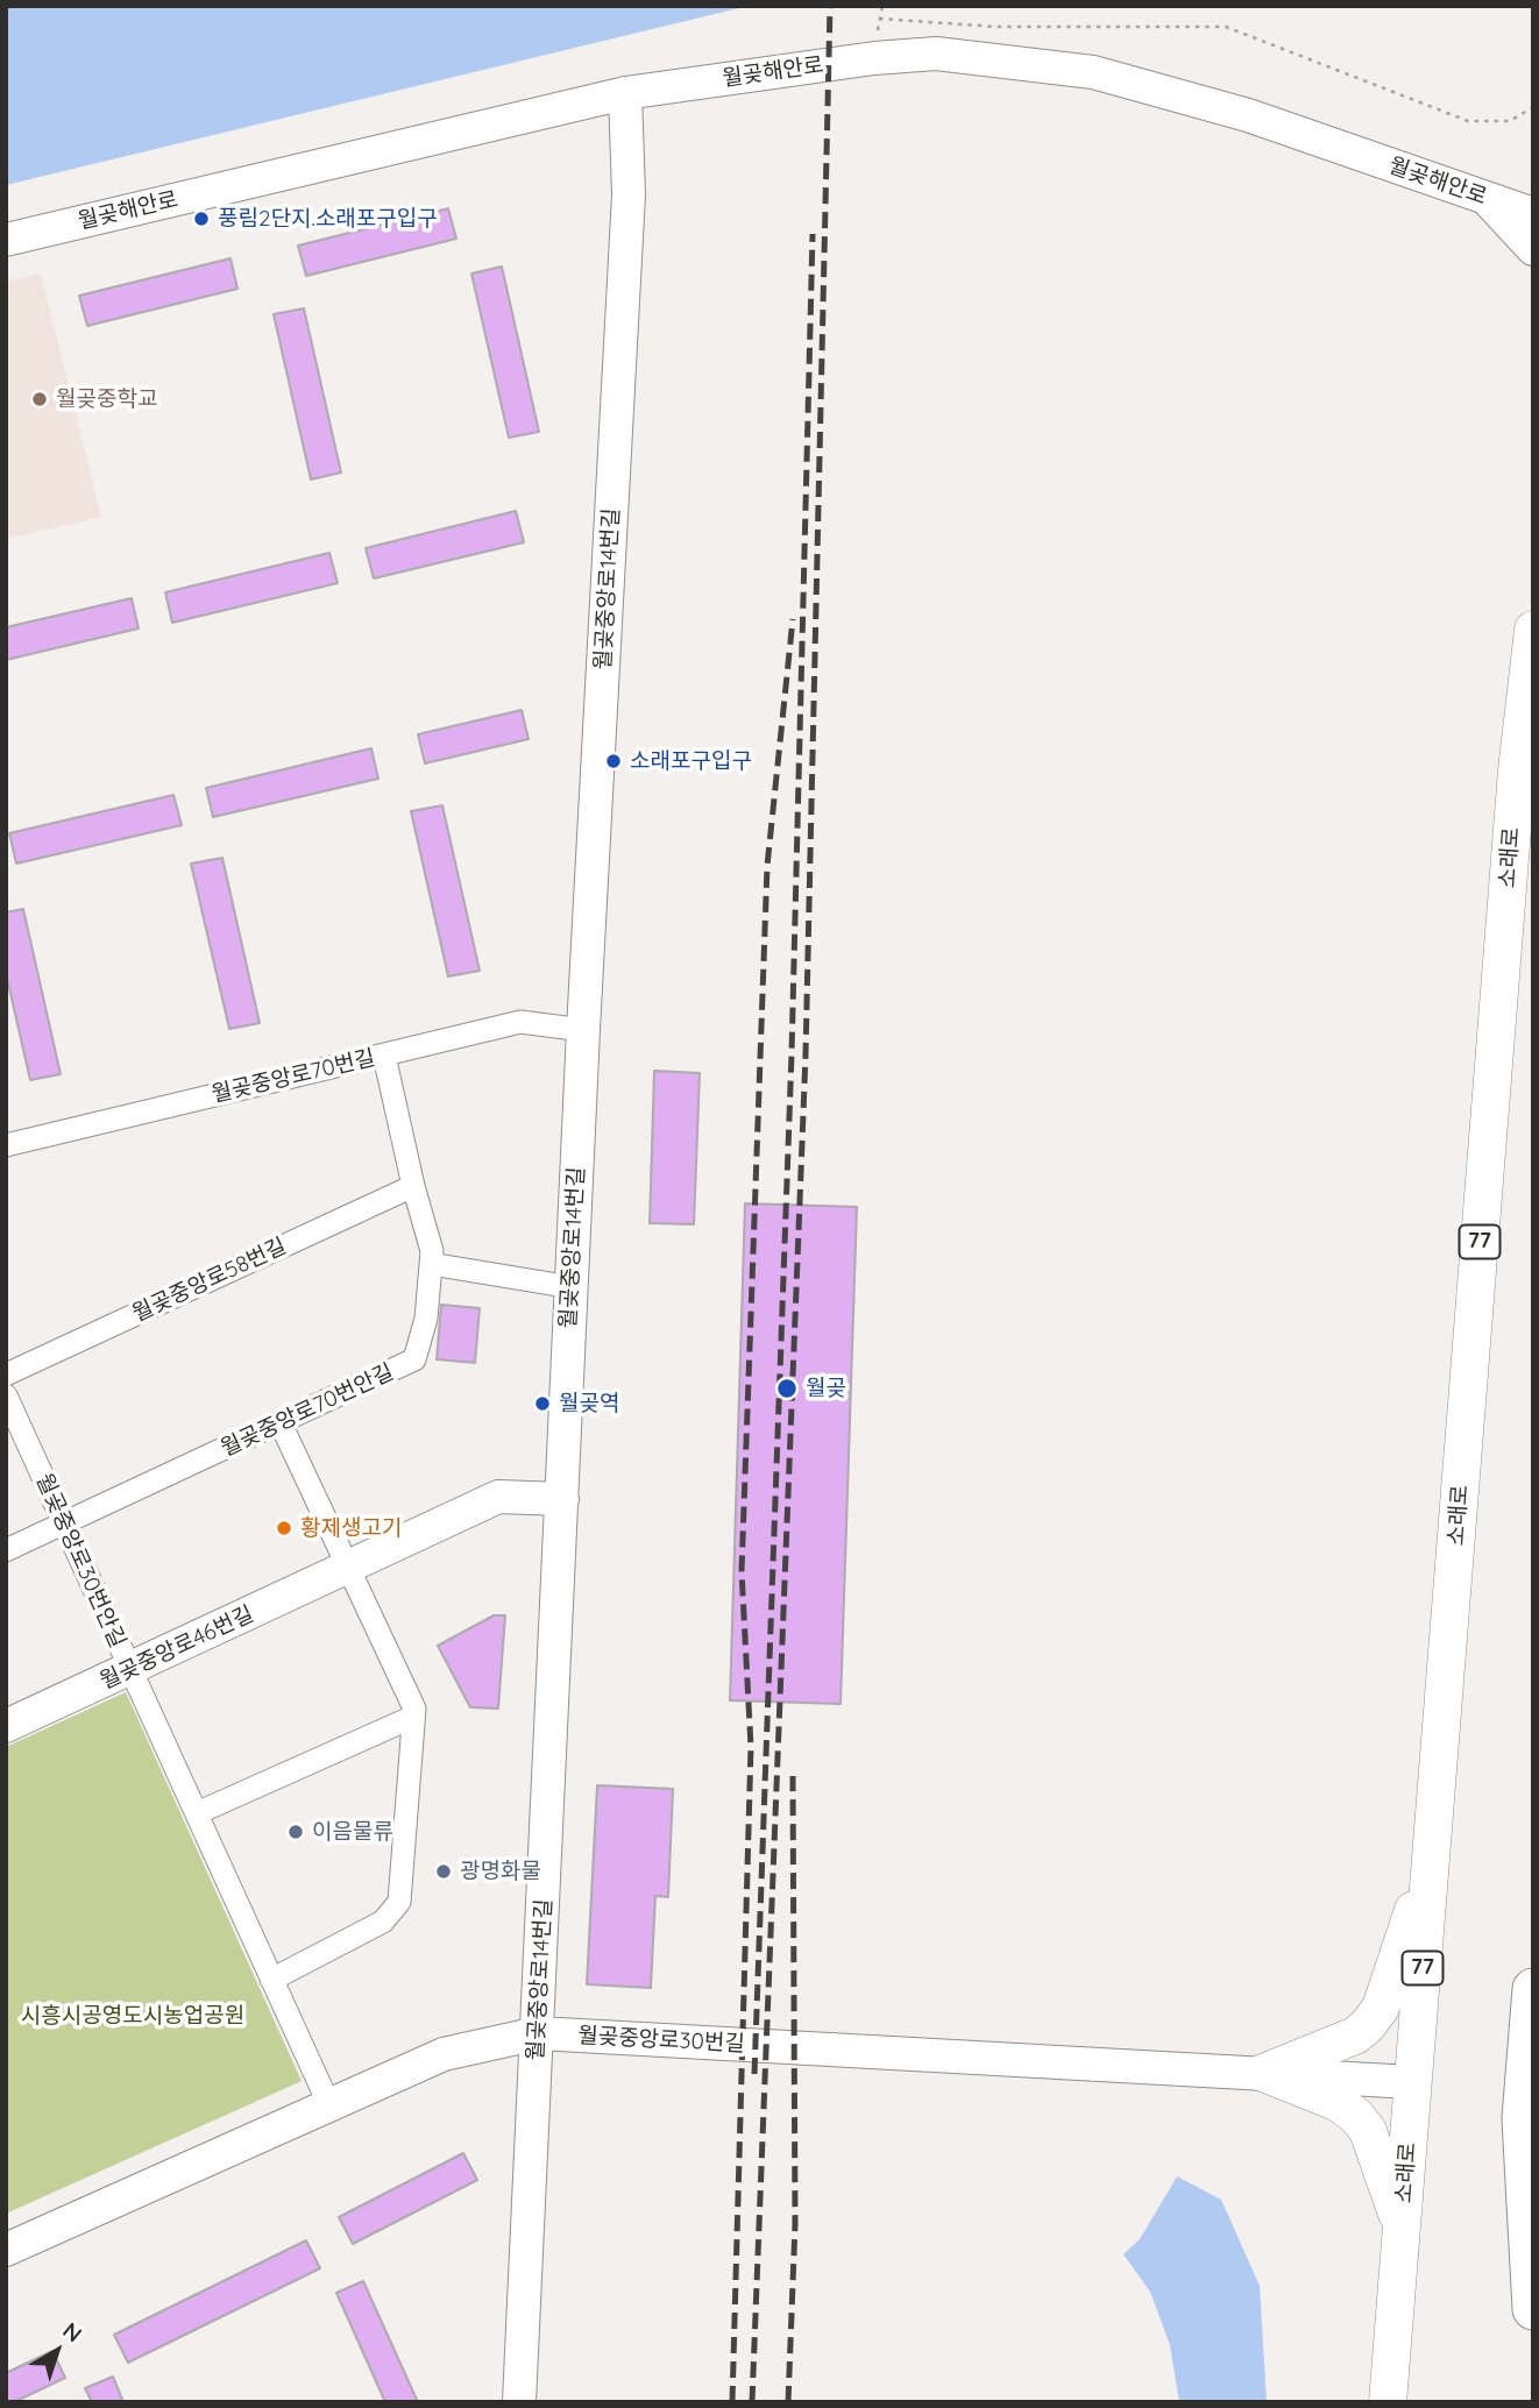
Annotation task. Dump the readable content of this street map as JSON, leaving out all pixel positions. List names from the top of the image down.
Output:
{
  "streets": {
    "main road": ["소래로", "77"],
    "street": [
      "월곶해안로",
      "월곶중앙로14번길",
      "월곶중앙로70번길",
      "월곶중앙로58번길",
      "월곶중앙로70번안길",
      "월곶중앙로30번안길",
      "월곶중앙로46번길",
      "월곶중앙로30번길"
    ]
  },
  "crossings": [
    ["월곶해안로", "월곶중앙로14번길"],
    ["월곶중앙로14번길", "월곶중앙로70번길"],
    ["월곶중앙로14번길", "월곶중앙로46번길"],
    ["월곶중앙로14번길", "월곶중앙로30번길"],
    ["소래로", "월곶중앙로30번길"],
    ["월곶중앙로70번길", "월곶중앙로70번안길"],
    ["월곶중앙로58번길", "월곶중앙로70번안길"],
    ["월곶중앙로70번안길", "월곶중앙로30번안길"],
    ["월곶중앙로30번안길", "월곶중앙로46번길"],
    ["월곶중앙로30번안길", "월곶중앙로30번길"]
  ],
  "parks": ["시흥시공영도시농업공원"],
  "places": [
    "풍림2단지.소래포구입구",
    "월곶중학교",
    "소래포구입구",
    "월곶",
    "월곶역",
    "황제생고기",
    "이음물류",
    "광명화물"
  ],
  "north": "top right"
}
